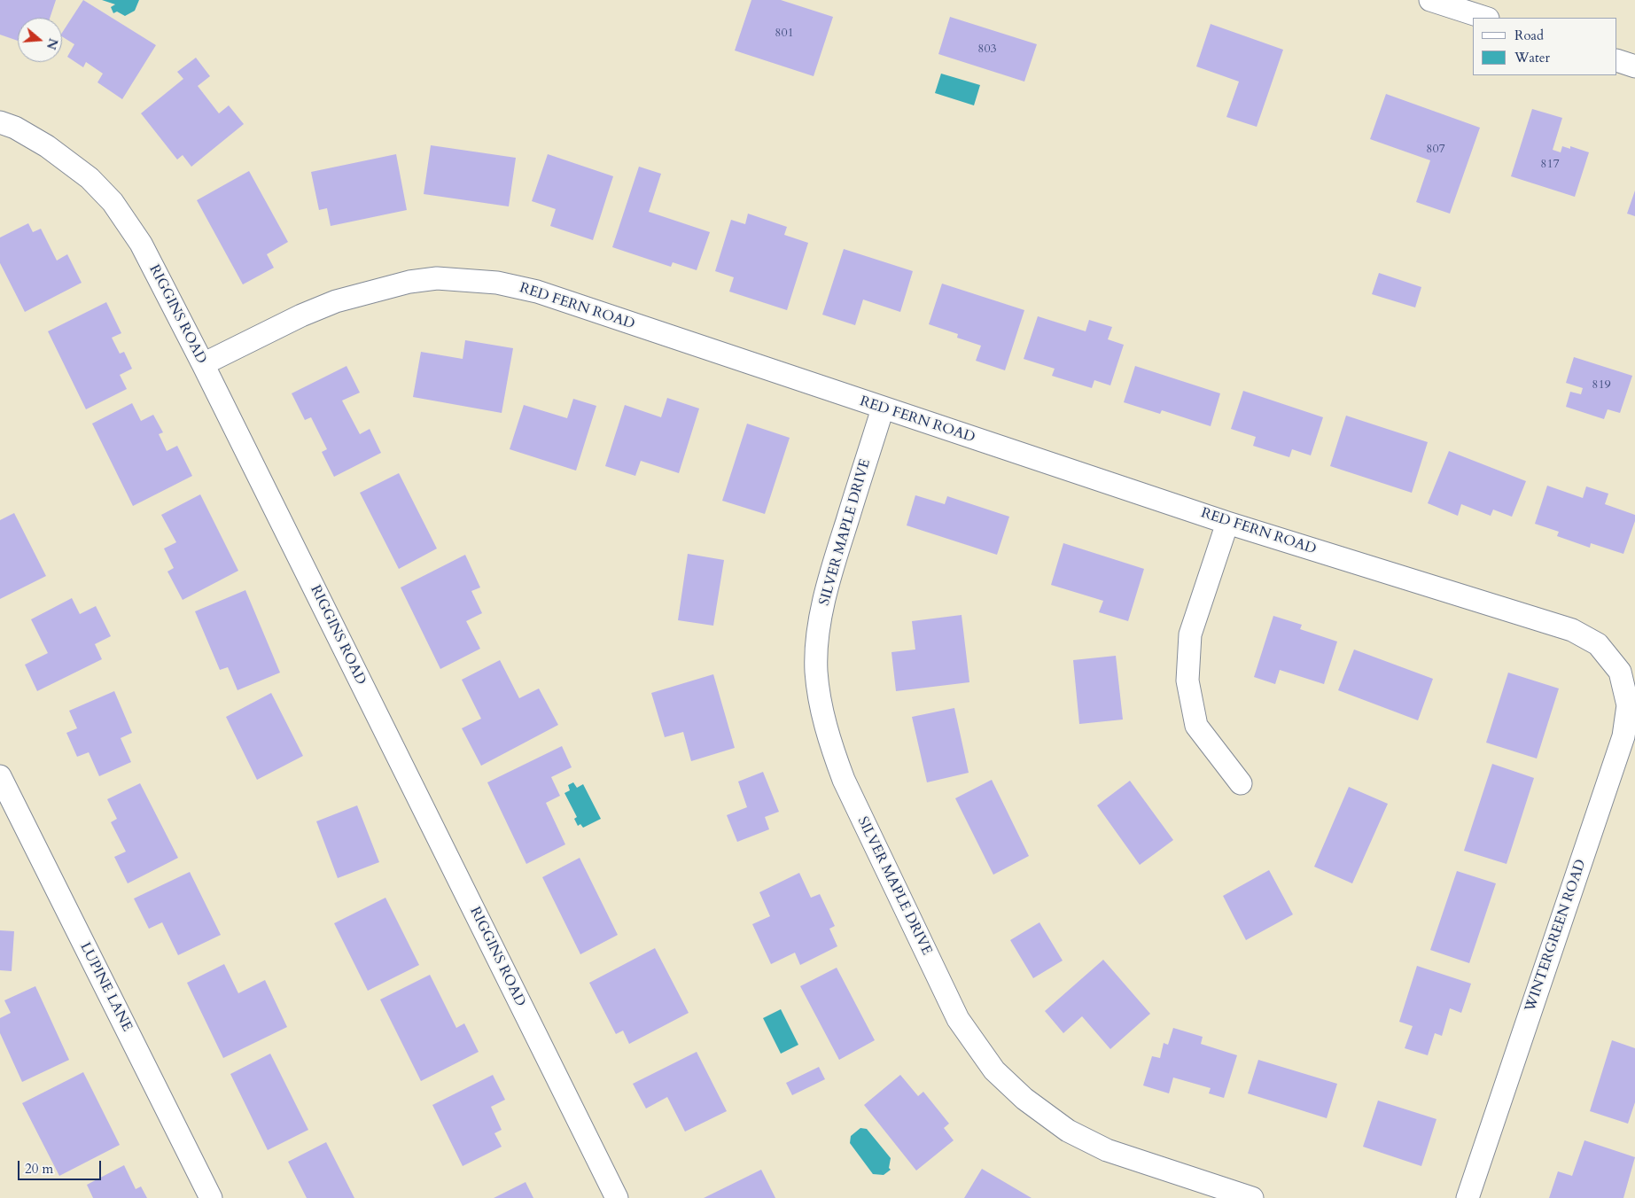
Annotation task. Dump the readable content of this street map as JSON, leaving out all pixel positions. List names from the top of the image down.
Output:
{
  "streets": {
    "street": [
      "RED FERN ROAD",
      "RIGGINS ROAD",
      "SILVER MAPLE DRIVE",
      "WINTERGREEN ROAD",
      "LUPINE LANE"
    ]
  },
  "crossings": [
    ["RED FERN ROAD", "RIGGINS ROAD"],
    ["RED FERN ROAD", "SILVER MAPLE DRIVE"],
    ["RED FERN ROAD", "WINTERGREEN ROAD"]
  ],
  "house_numbers": [
    "801",
    "803",
    "807",
    "817",
    "819"
  ],
  "legend": ["Road", "Water"],
  "scale_bar": "20 m",
  "north": "right"
}
